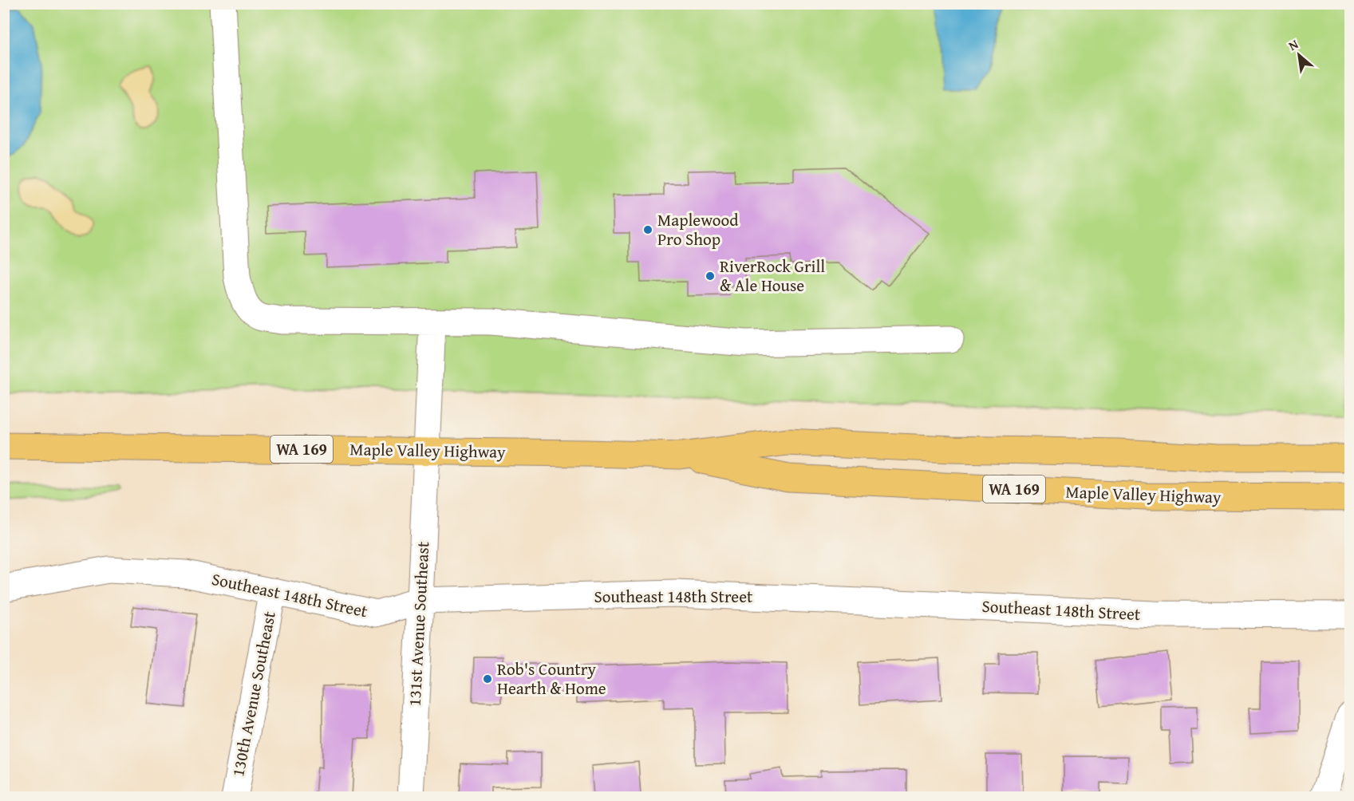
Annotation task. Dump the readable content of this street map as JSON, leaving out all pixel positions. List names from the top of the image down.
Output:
{
  "streets": {
    "main road": ["WA 169", "Maple Valley Highway"],
    "street": ["Southeast 148th Street", "131st Avenue Southeast", "130th Avenue Southeast"]
  },
  "crossings": [
    ["Maple Valley Highway", "131st Avenue Southeast"],
    ["Southeast 148th Street", "131st Avenue Southeast"],
    ["Southeast 148th Street", "130th Avenue Southeast"]
  ],
  "places": ["Maplewood Pro Shop", "RiverRock Grill & Ale House", "Rob's Country Hearth & Home"],
  "north": "top left"
}
